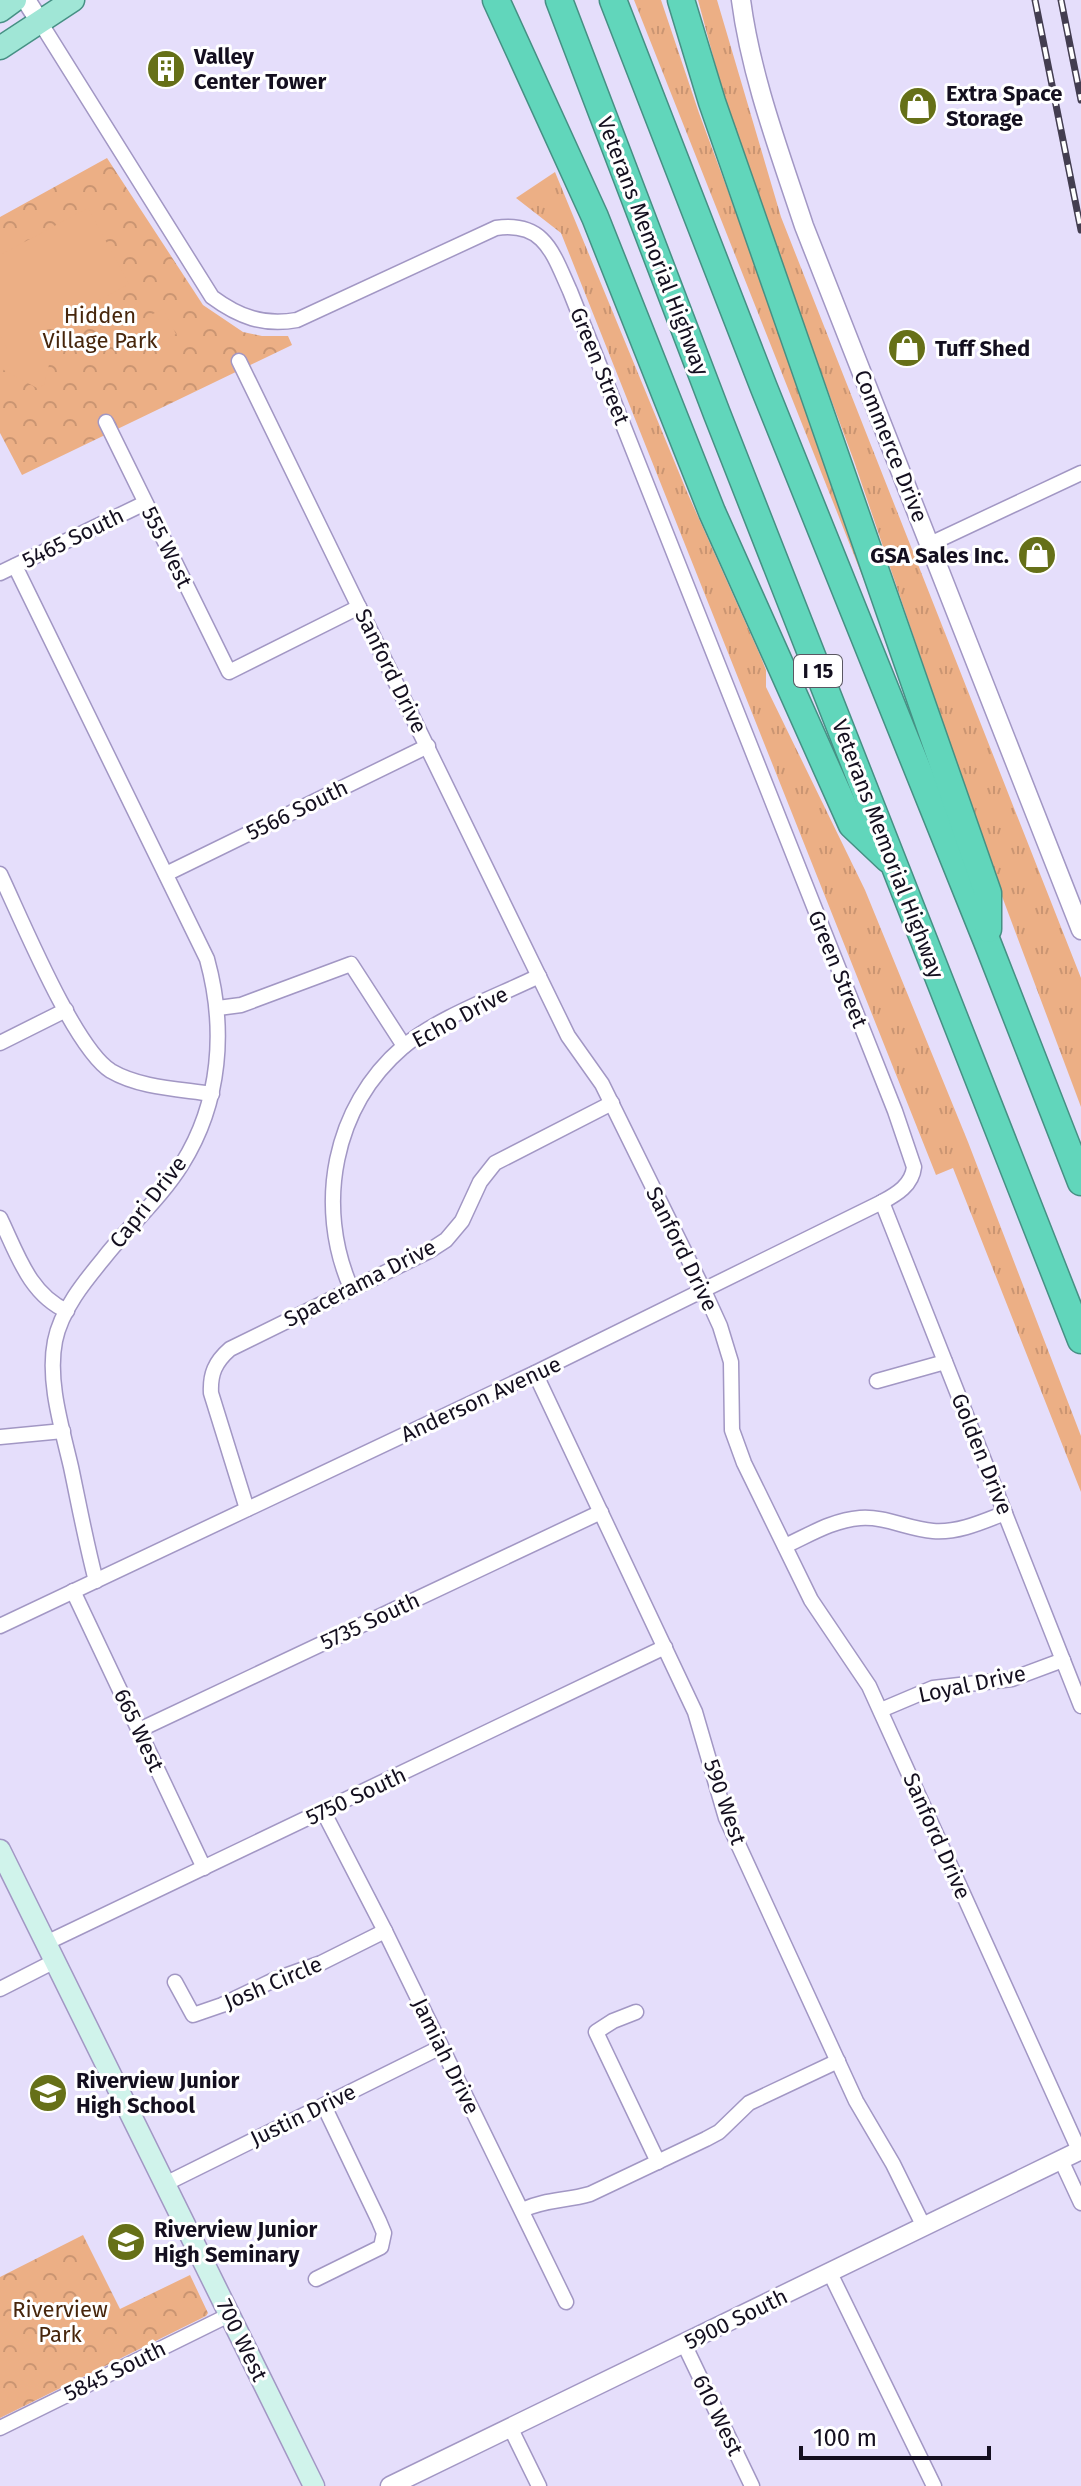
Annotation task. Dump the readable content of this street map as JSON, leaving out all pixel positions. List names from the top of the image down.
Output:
{
  "streets": {
    "highway": ["Veterans Memorial Highway", "I 15"],
    "main road": ["700 West"],
    "street": [
      "Green Street",
      "Commerce Drive",
      "5465 South",
      "555 West",
      "Sanford Drive",
      "5566 South",
      "Echo Drive",
      "Capri Drive",
      "Spacerama Drive",
      "Anderson Avenue",
      "Golden Drive",
      "5735 South",
      "Loyal Drive",
      "665 West",
      "5750 South",
      "590 West",
      "Josh Circle",
      "Jamiah Drive",
      "Justin Drive",
      "5900 South",
      "5845 South",
      "610 West"
    ]
  },
  "crossings": [
    ["Green Street", "Anderson Avenue"],
    ["5465 South", "555 West"],
    ["5465 South", "Capri Drive"],
    ["555 West", "Sanford Drive"],
    ["Sanford Drive", "5566 South"],
    ["Sanford Drive", "Echo Drive"],
    ["Sanford Drive", "Spacerama Drive"],
    ["Sanford Drive", "Anderson Avenue"],
    ["Sanford Drive", "Loyal Drive"],
    ["Sanford Drive", "5900 South"],
    ["5566 South", "Capri Drive"],
    ["Echo Drive", "Spacerama Drive"],
    ["Capri Drive", "Anderson Avenue"],
    ["Spacerama Drive", "Anderson Avenue"],
    ["Anderson Avenue", "Golden Drive"],
    ["Anderson Avenue", "665 West"],
    ["Anderson Avenue", "590 West"],
    ["Golden Drive", "Loyal Drive"],
    ["5735 South", "665 West"],
    ["5735 South", "590 West"],
    ["665 West", "5750 South"],
    ["5750 South", "590 West"],
    ["5750 South", "Jamiah Drive"],
    ["5750 South", "700 West"],
    ["590 West", "5900 South"],
    ["Josh Circle", "Jamiah Drive"],
    ["Jamiah Drive", "Justin Drive"],
    ["Justin Drive", "700 West"],
    ["5900 South", "610 West"],
    ["700 West", "5845 South"]
  ],
  "parks": ["Hidden Village Park", "Riverview Park"],
  "places": {
    "building": ["Valley Center Tower"],
    "shop": ["Extra Space Storage", "Tuff Shed", "GSA Sales Inc."],
    "school or university": ["Riverview Junior High School", "Riverview Junior High Seminary"]
  },
  "scale_bar": "100 m"
}
